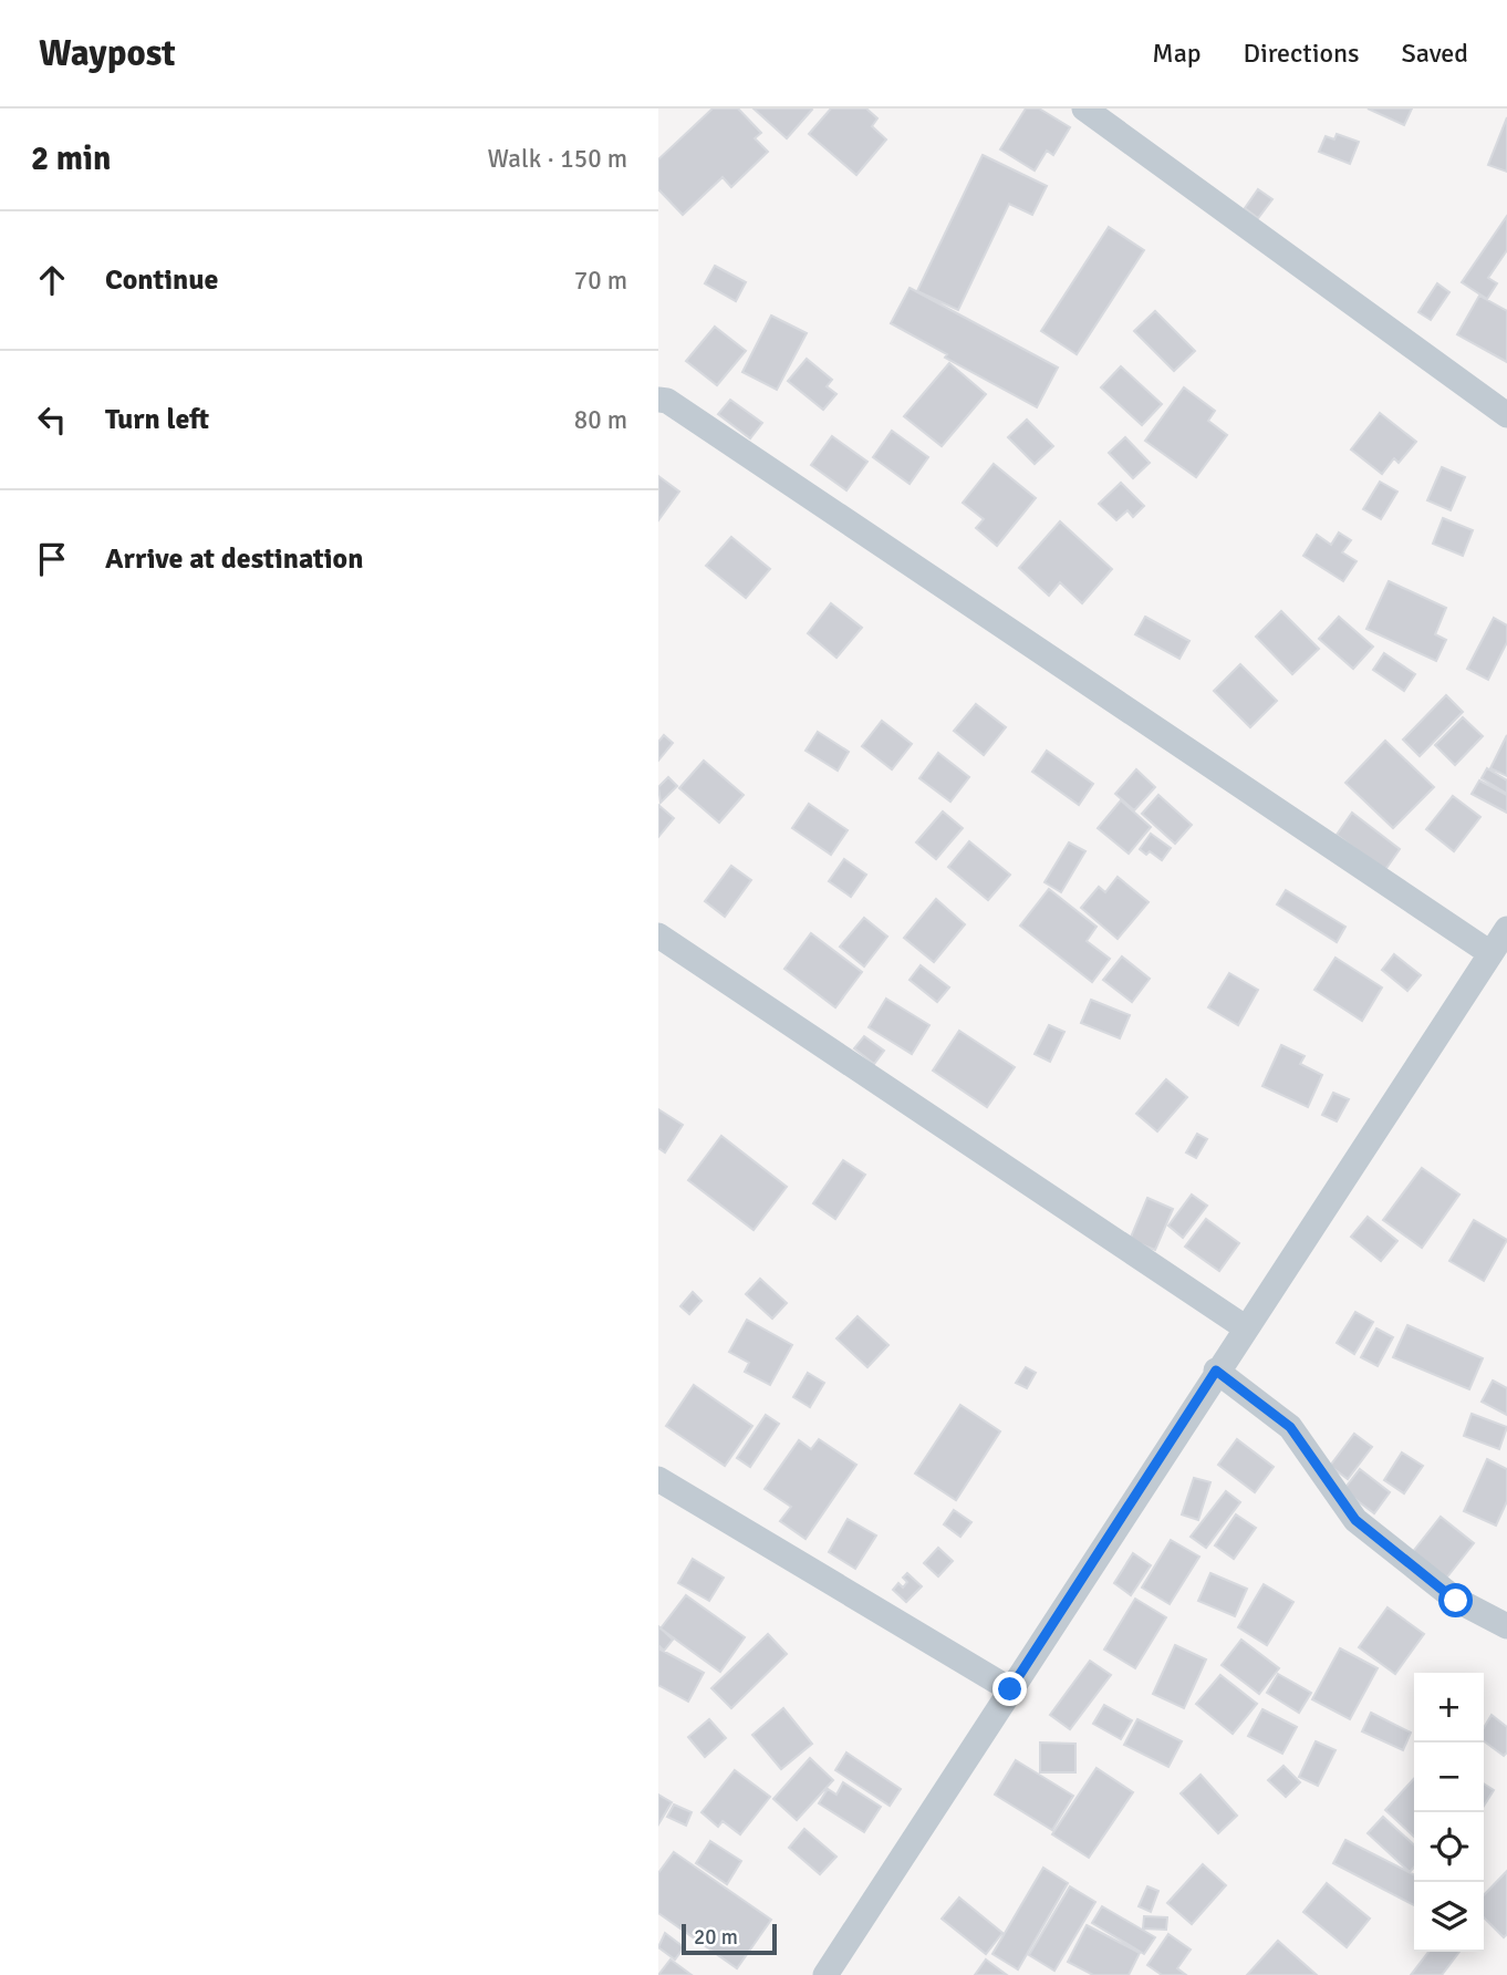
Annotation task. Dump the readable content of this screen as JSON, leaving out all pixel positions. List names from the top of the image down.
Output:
{
  "scale_bar": "20 m",
  "page": {
    "header": "Waypost",
    "nav": ["Map", "Directions", "Saved"],
    "heading": ["2 min", "Walk · 150 m"],
    "list": [
      ["Continue", "70 m"],
      ["Turn left", "80 m"],
      "Arrive at destination"
    ],
    "map_buttons": ["+", "−"],
    "scale": "20 m"
  }
}
